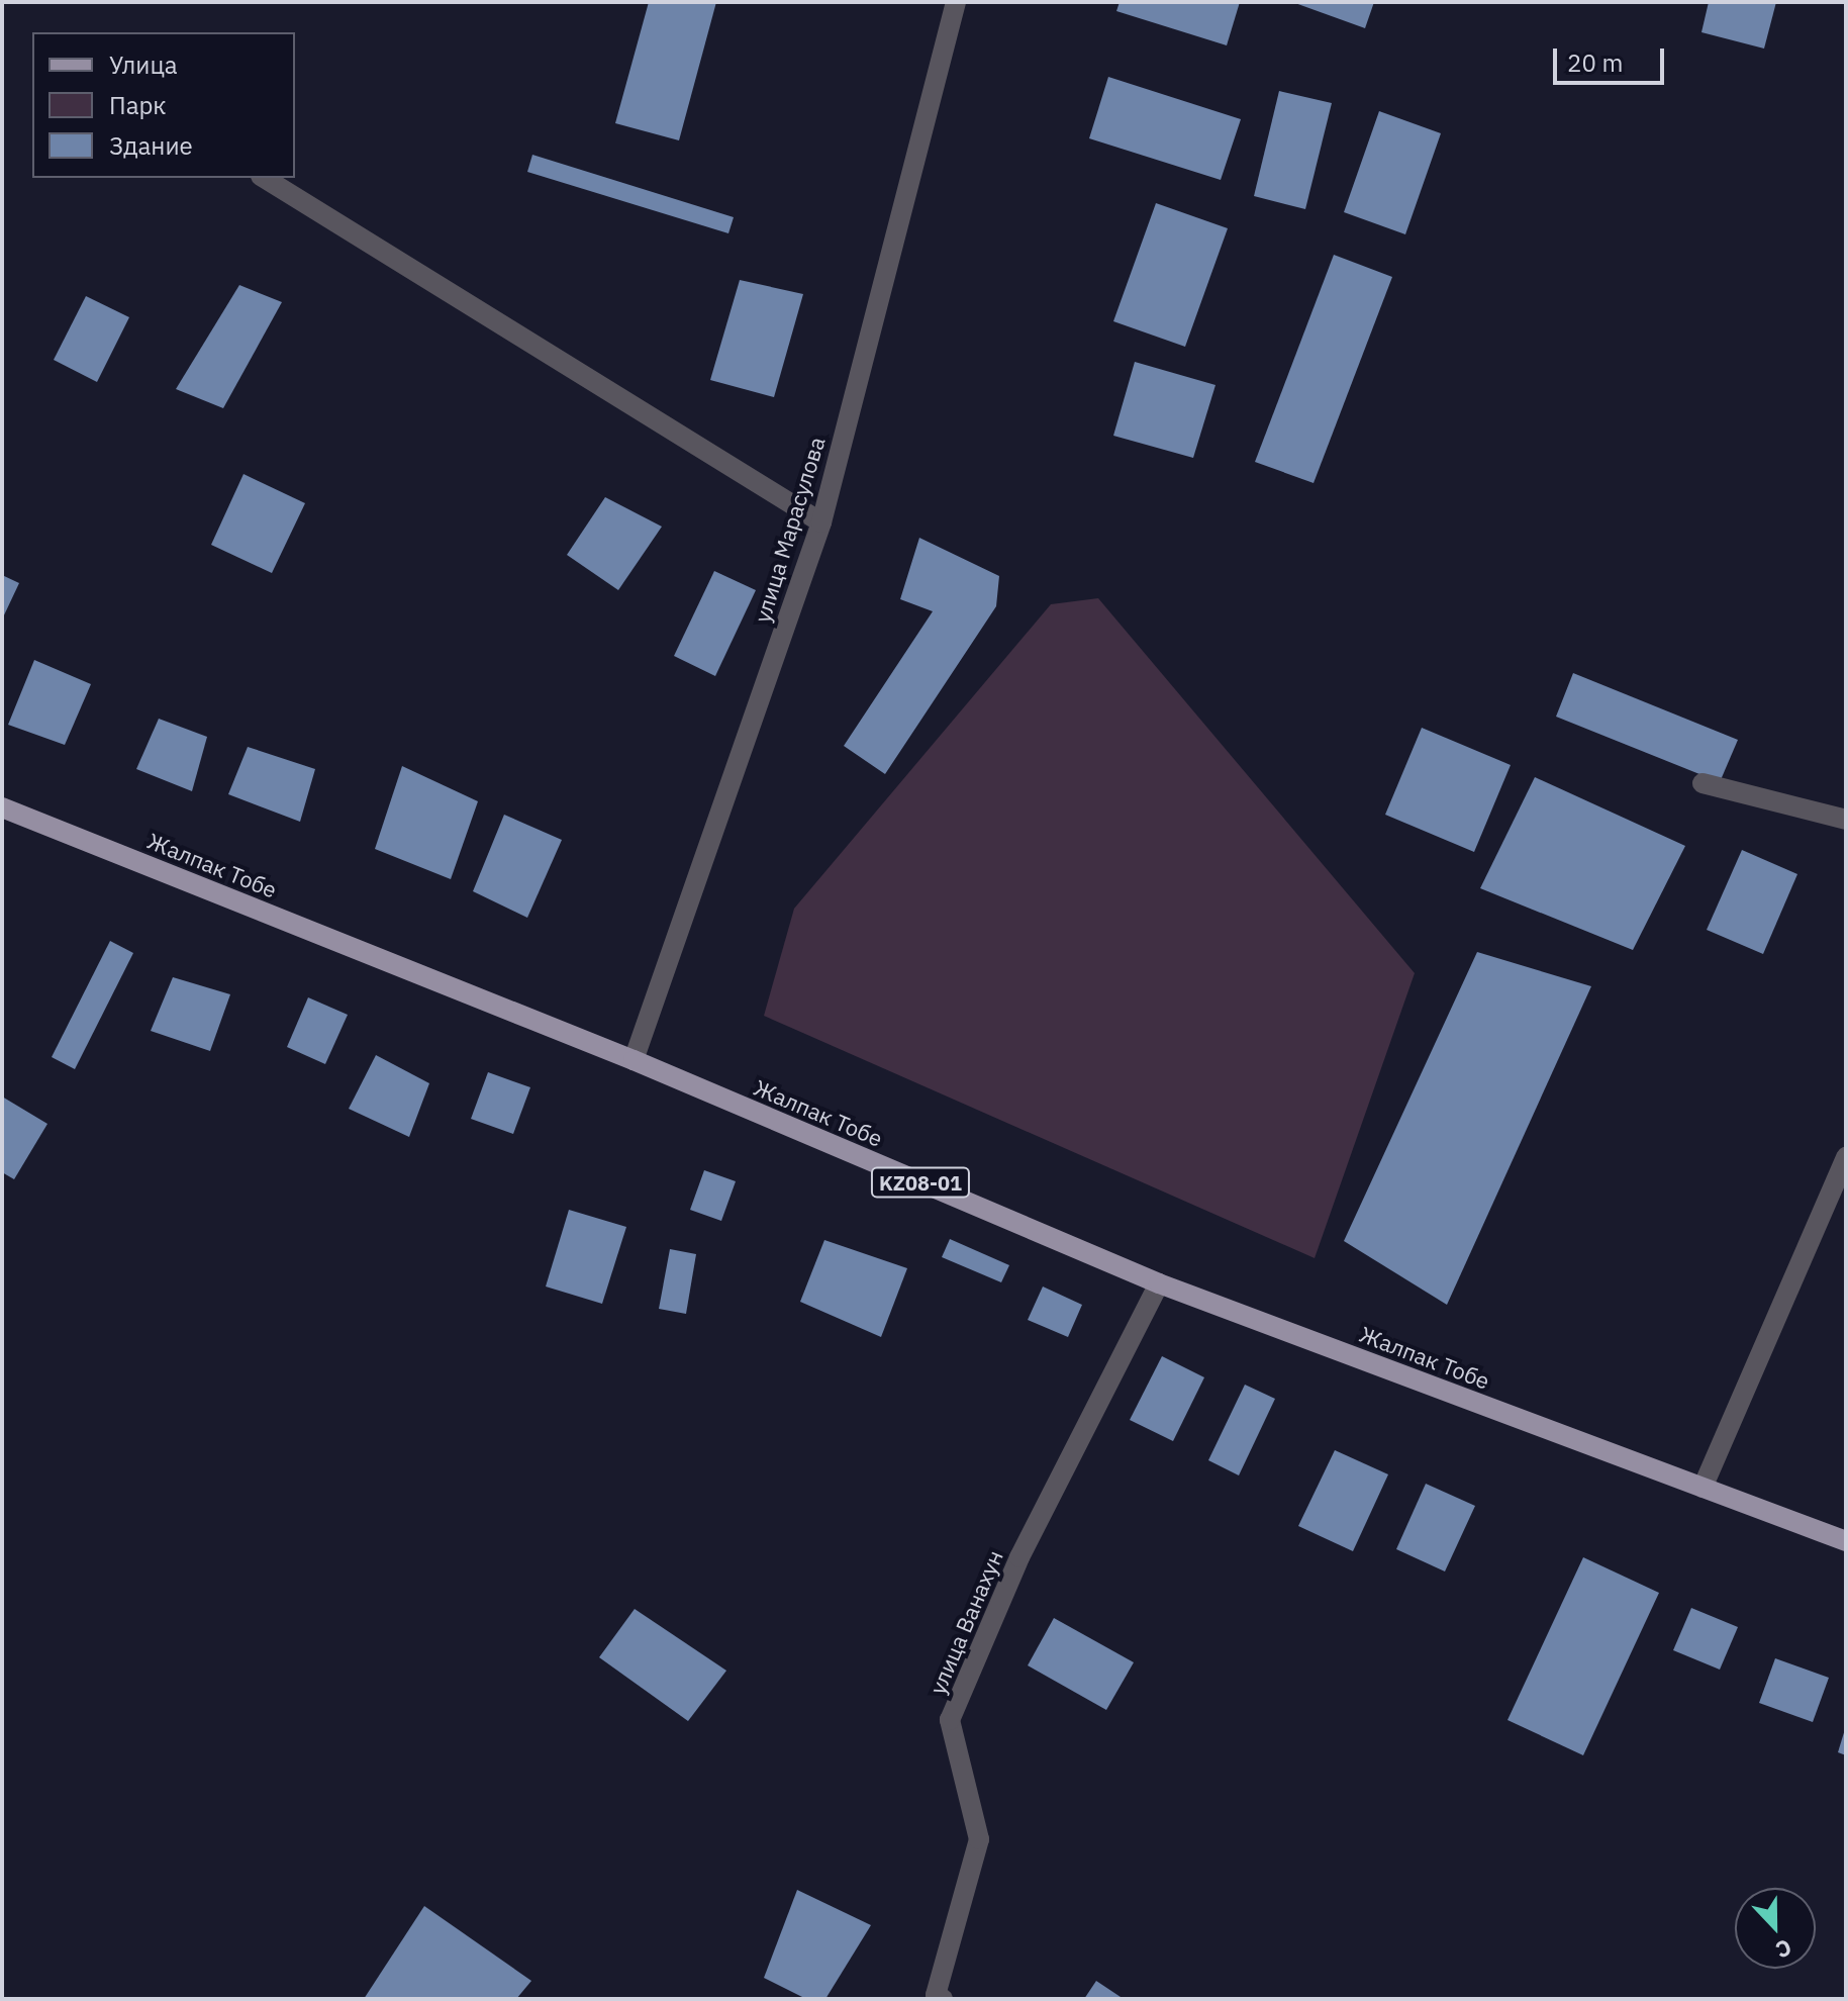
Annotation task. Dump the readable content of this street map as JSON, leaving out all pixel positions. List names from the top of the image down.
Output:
{
  "streets": {
    "main road": ["Жалпак Тобе", "KZ08-01"],
    "street": ["улица Марасулова", "улица Ванахун"]
  },
  "crossings": [
    ["улица Марасулова", "Жалпак Тобе"],
    ["Жалпак Тобе", "улица Ванахун"]
  ],
  "legend": ["Улица", "Парк", "Здание"],
  "scale_bar": "20 m",
  "north": "bottom"
}
